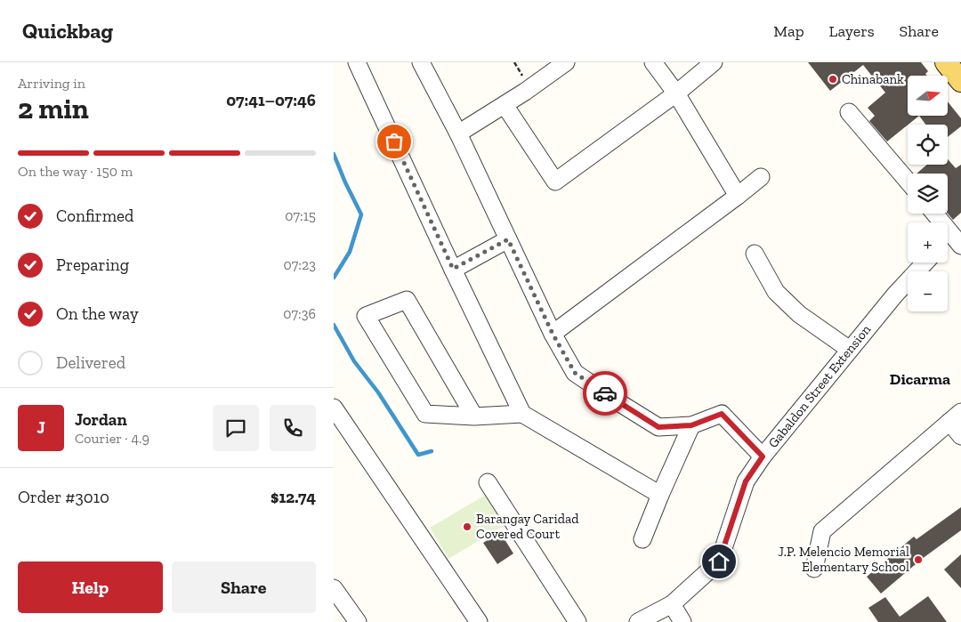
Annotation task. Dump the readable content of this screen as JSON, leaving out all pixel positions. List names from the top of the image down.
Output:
{
  "streets": {
    "street": ["Gabaldon Street Extension"]
  },
  "districts": ["Dicarma"],
  "places": ["Chinabank", "Barangay Caridad Covered Court", "J.P. Melencio Memorial Elementary School"],
  "north": "right",
  "page": {
    "header": "Quickbag",
    "nav": ["Map", "Layers", "Share"],
    "heading": ["2 min", "Arriving in", "07:41–07:46"],
    "panel": [
      "Jordan",
      "Courier · 4.9",
      "Order #3010",
      "$12.74"
    ],
    "map_buttons": ["+", "−"],
    "bar": "On the way · 150 m",
    "list": [
      ["Confirmed", "07:15"],
      ["Preparing", "07:23"],
      ["On the way", "07:36"],
      "Delivered"
    ],
    "round": "J",
    "buttons": ["Help", "Share"]
  }
}
